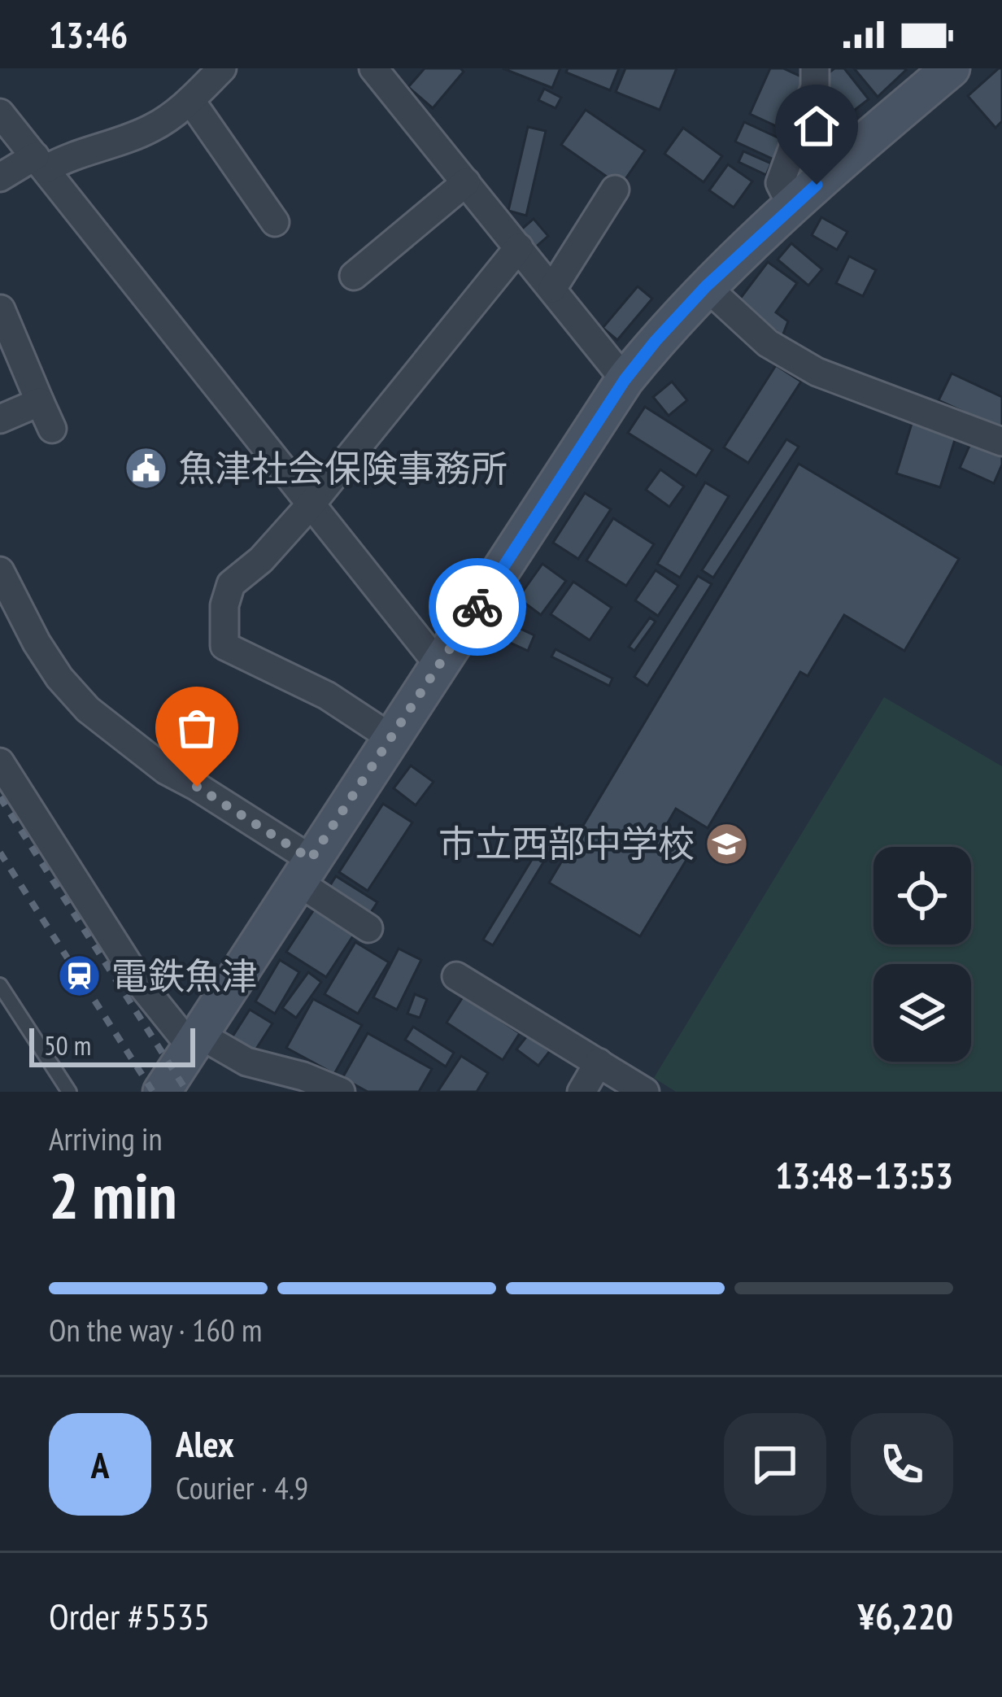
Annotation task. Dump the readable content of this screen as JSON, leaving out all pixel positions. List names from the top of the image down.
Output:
{
  "places": {
    "public building": ["魚津社会保険事務所"],
    "school or university": ["市立西部中学校"],
    "station": ["電鉄魚津"]
  },
  "scale_bar": "50 m",
  "page": {
    "status": "13:46",
    "scale": "50 m",
    "heading": ["2 min", "Arriving in", "13:48–13:53"],
    "panel": [
      "Alex",
      "Courier · 4.9",
      "Order #5535",
      "¥6,220"
    ],
    "bar": "On the way · 160 m",
    "round": "A"
  }
}
